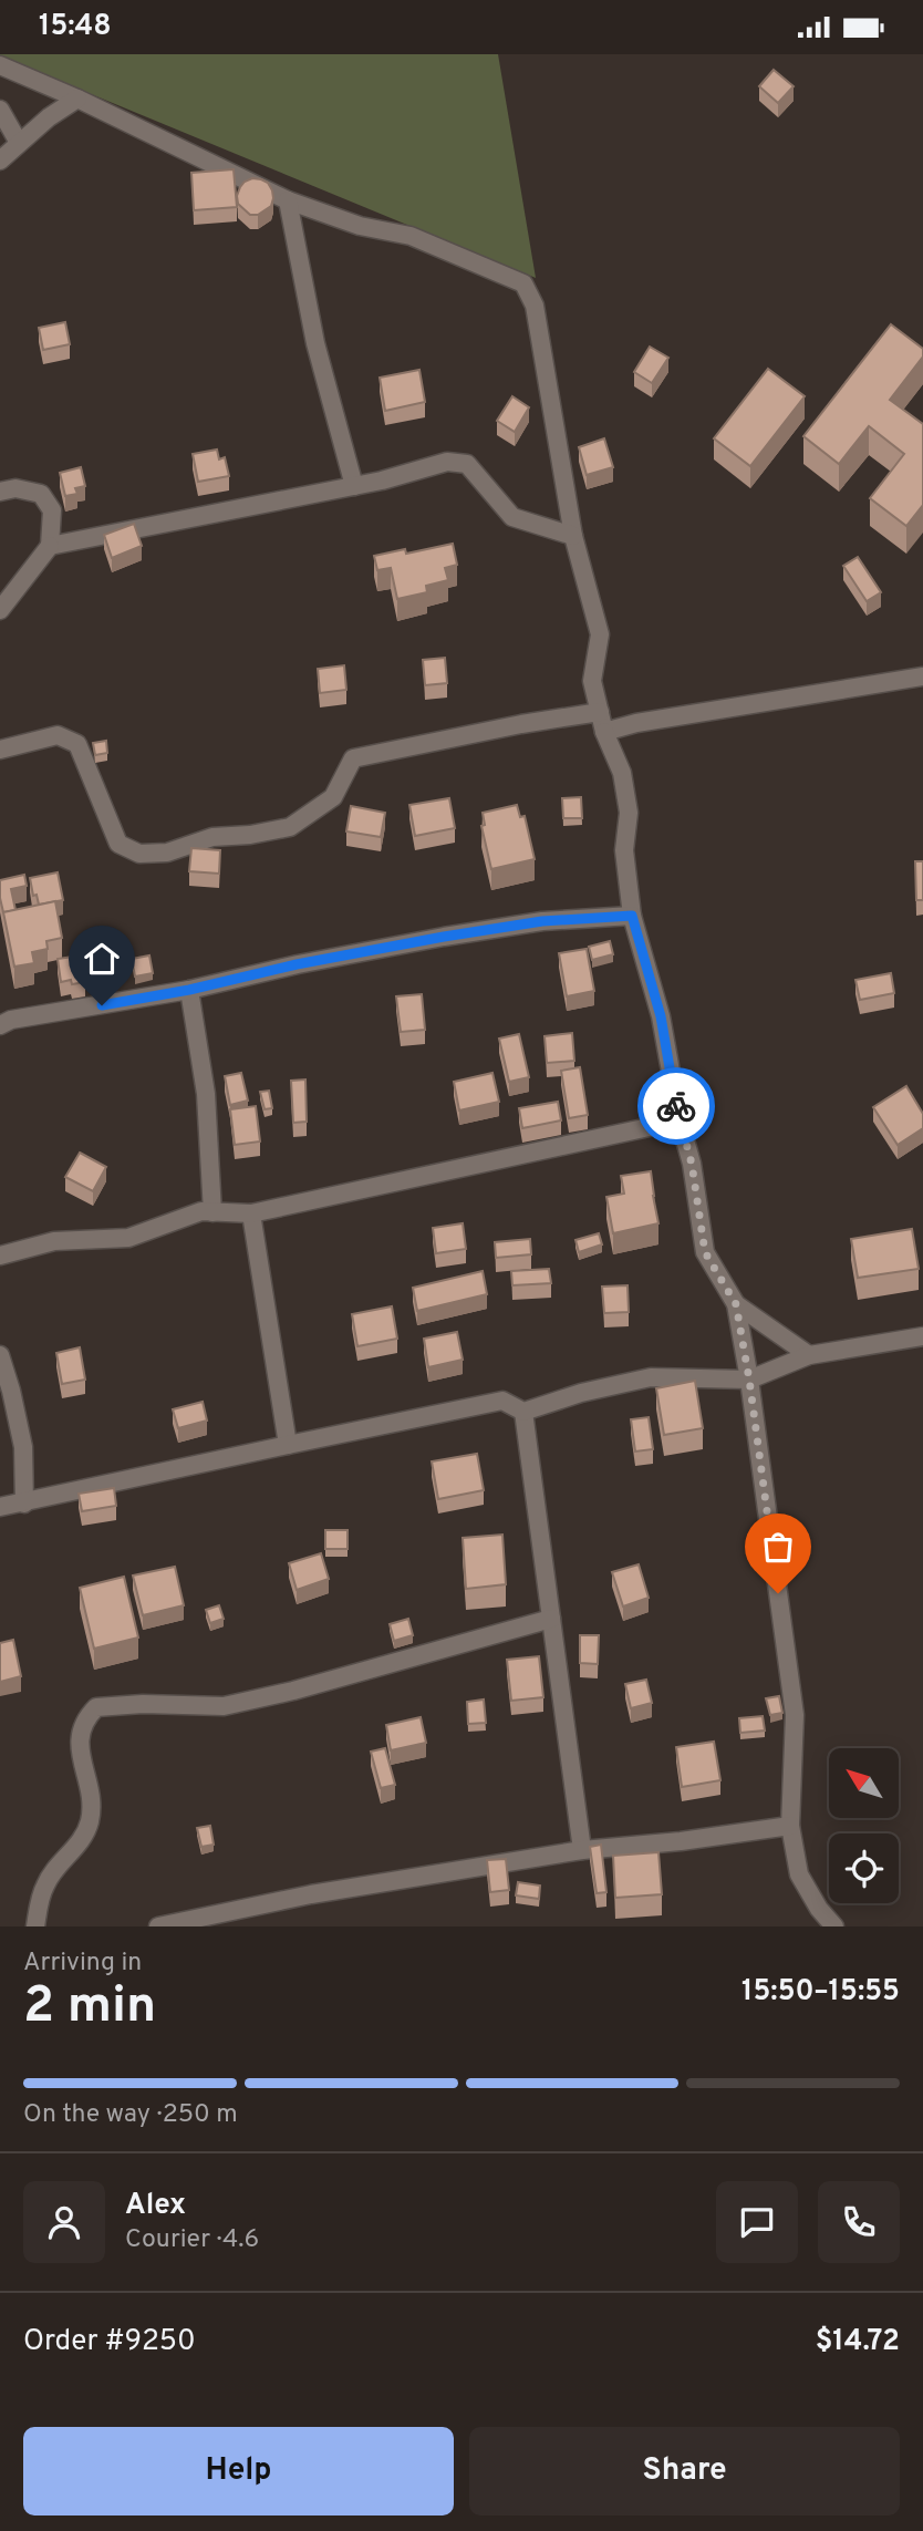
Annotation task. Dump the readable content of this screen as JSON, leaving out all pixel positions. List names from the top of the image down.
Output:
{
  "north": "top left",
  "page": {
    "status": "15:48",
    "heading": ["2 min", "Arriving in", "15:50–15:55"],
    "panel": [
      "Alex",
      "Courier · 4.6",
      "Order #9250",
      "$14.72"
    ],
    "bar": "On the way · 250 m",
    "buttons": ["Help", "Share"]
  }
}
